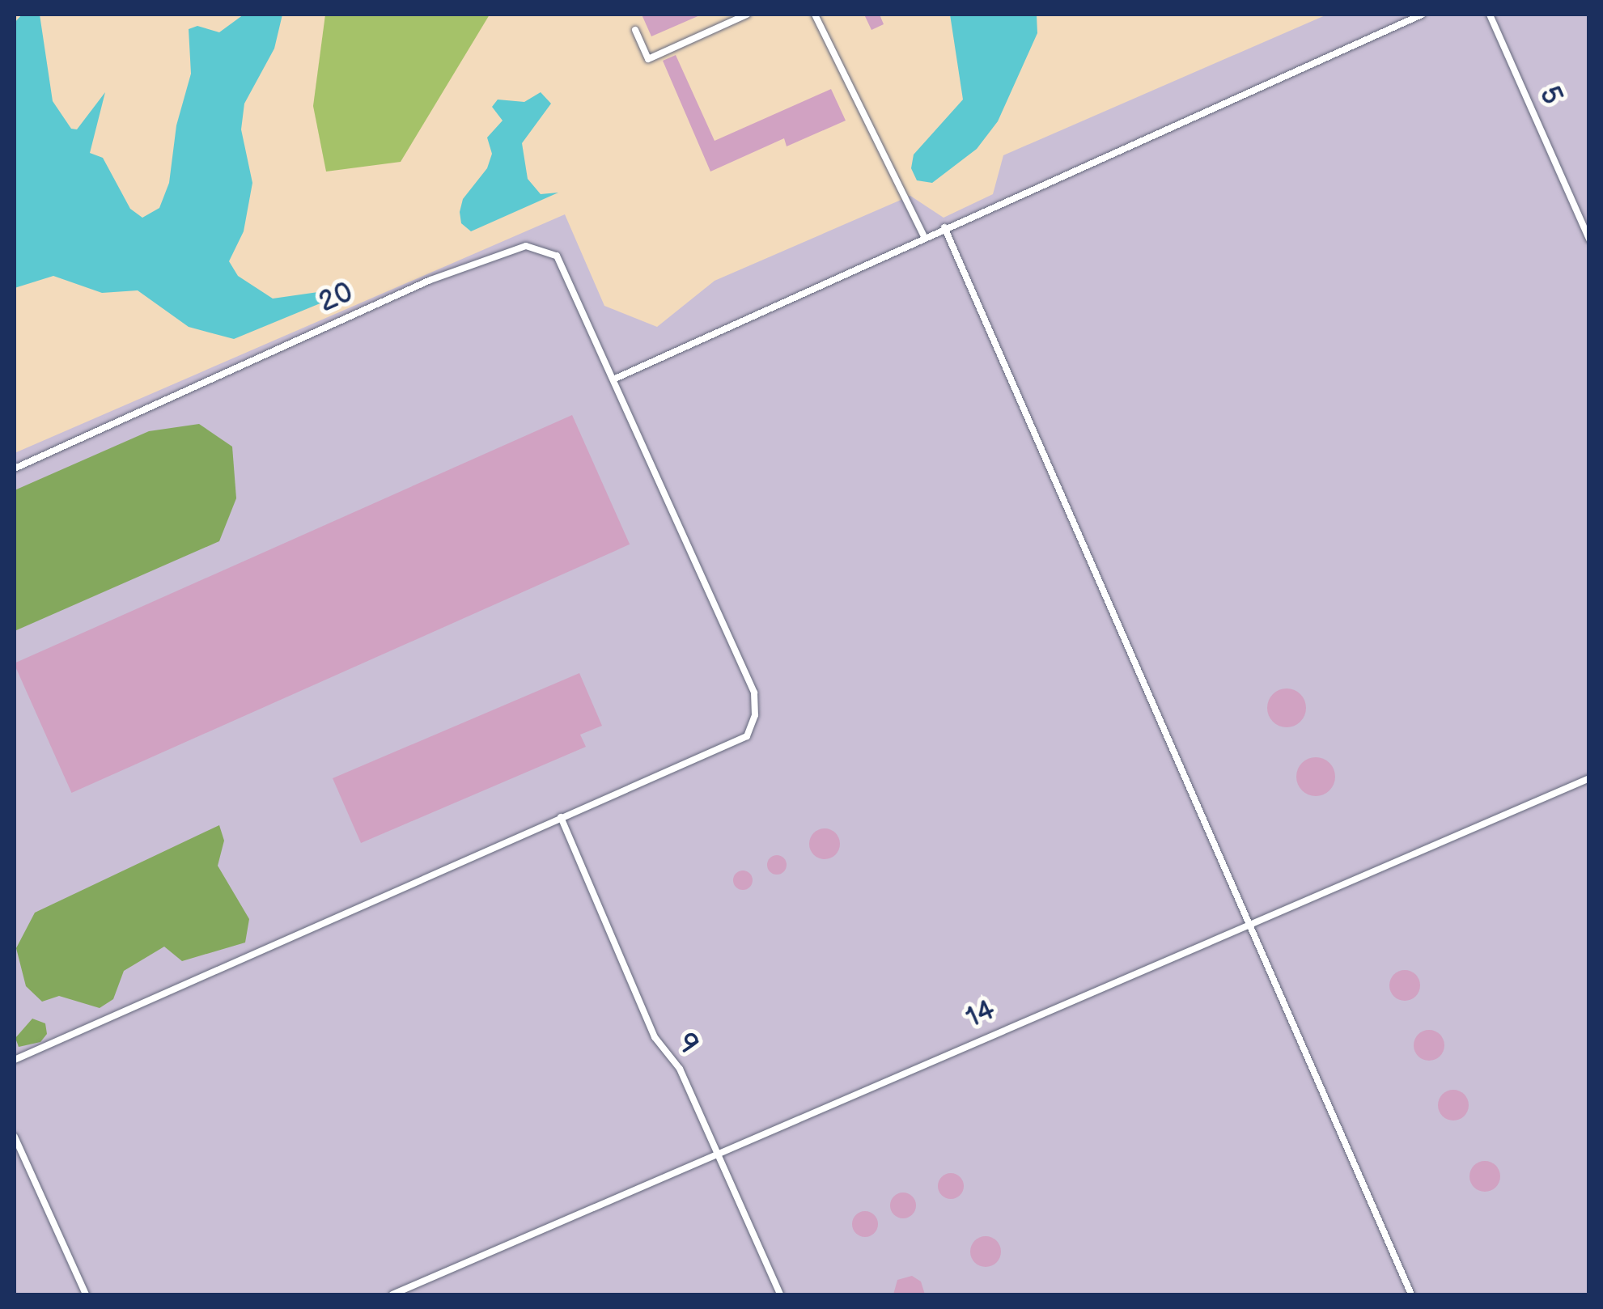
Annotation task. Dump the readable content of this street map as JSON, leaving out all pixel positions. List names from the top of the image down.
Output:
{
  "streets": {
    "lane": [
      "5",
      "20",
      "14",
      "9"
    ]
  },
  "crossings": [
    ["20", "9"],
    ["14", "9"]
  ]
}
